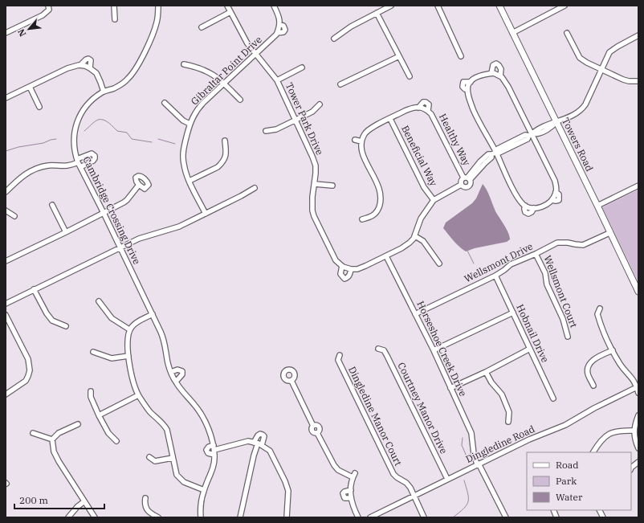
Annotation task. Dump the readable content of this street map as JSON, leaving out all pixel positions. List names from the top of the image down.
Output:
{
  "streets": {
    "main road": ["Towers Road"],
    "street": [
      "Gibraltar Point Drive",
      "Tower Park Drive",
      "Healthy Way",
      "Beneficial Way",
      "Cambridge Crossing Drive",
      "Wellsmont Drive",
      "Wellsmont Court",
      "Hobnail Drive",
      "Horseshoe Creek Drive",
      "Courtney Manor Drive",
      "Dingledine Manor Court",
      "Dingledine Road"
    ]
  },
  "crossings": [
    ["Gibraltar Point Drive", "Tower Park Drive"],
    ["Tower Park Drive", "Horseshoe Creek Drive"],
    ["Healthy Way", "Beneficial Way"],
    ["Towers Road", "Wellsmont Drive"],
    ["Wellsmont Drive", "Wellsmont Court"],
    ["Wellsmont Drive", "Hobnail Drive"],
    ["Wellsmont Drive", "Horseshoe Creek Drive"],
    ["Horseshoe Creek Drive", "Dingledine Road"],
    ["Courtney Manor Drive", "Dingledine Road"],
    ["Dingledine Manor Court", "Dingledine Road"]
  ],
  "legend": ["Road", "Park", "Water"],
  "scale_bar": "200 m",
  "north": "bottom left"
}
